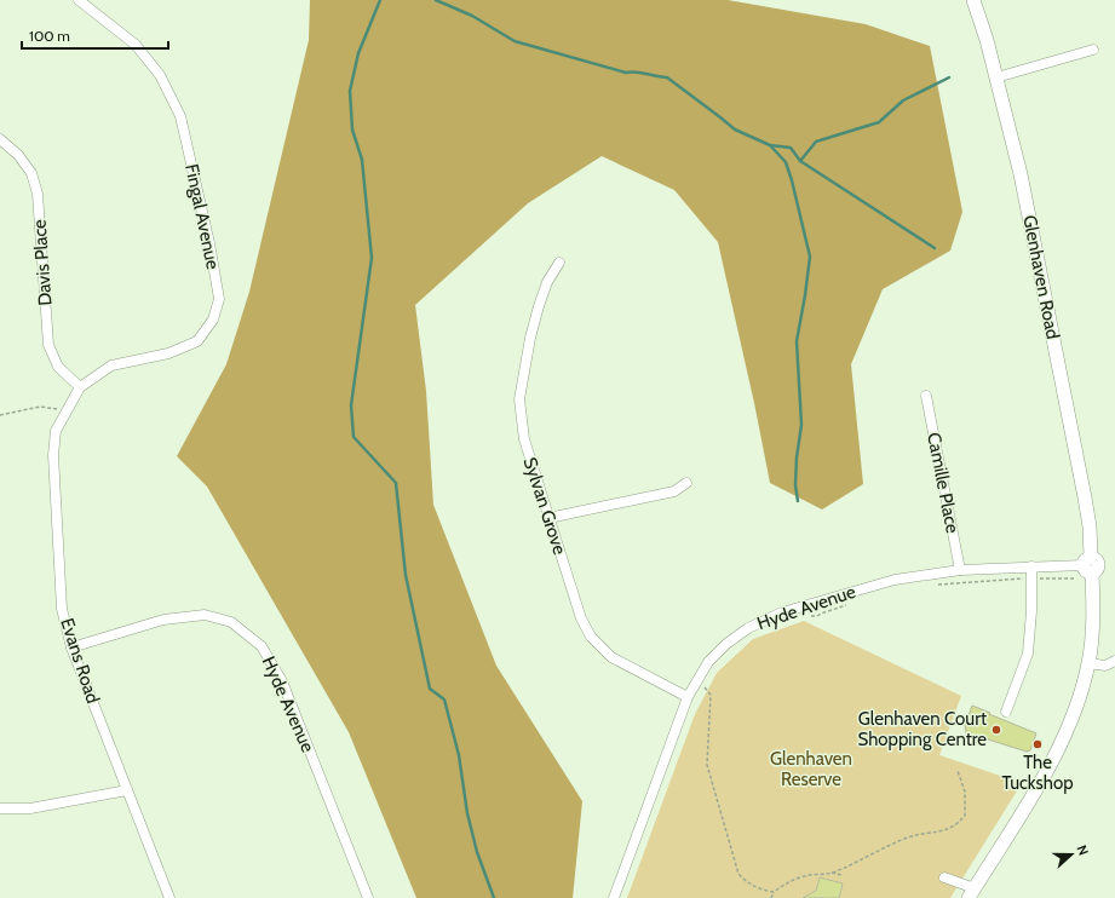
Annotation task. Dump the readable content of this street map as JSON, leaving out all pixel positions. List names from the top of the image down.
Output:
{
  "streets": {
    "main road": ["Glenhaven Road"],
    "street": [
      "Fingal Avenue",
      "Davis Place",
      "Camille Place",
      "Sylvan Grove",
      "Hyde Avenue",
      "Evans Road"
    ]
  },
  "crossings": [
    ["Fingal Avenue", "Davis Place"],
    ["Fingal Avenue", "Evans Road"],
    ["Davis Place", "Evans Road"],
    ["Glenhaven Road", "Hyde Avenue"],
    ["Camille Place", "Hyde Avenue"],
    ["Sylvan Grove", "Hyde Avenue"],
    ["Hyde Avenue", "Evans Road"]
  ],
  "parks": ["Glenhaven Reserve"],
  "places": ["Glenhaven Court Shopping Centre", "The Tuckshop"],
  "scale_bar": "100 m",
  "north": "right"
}
